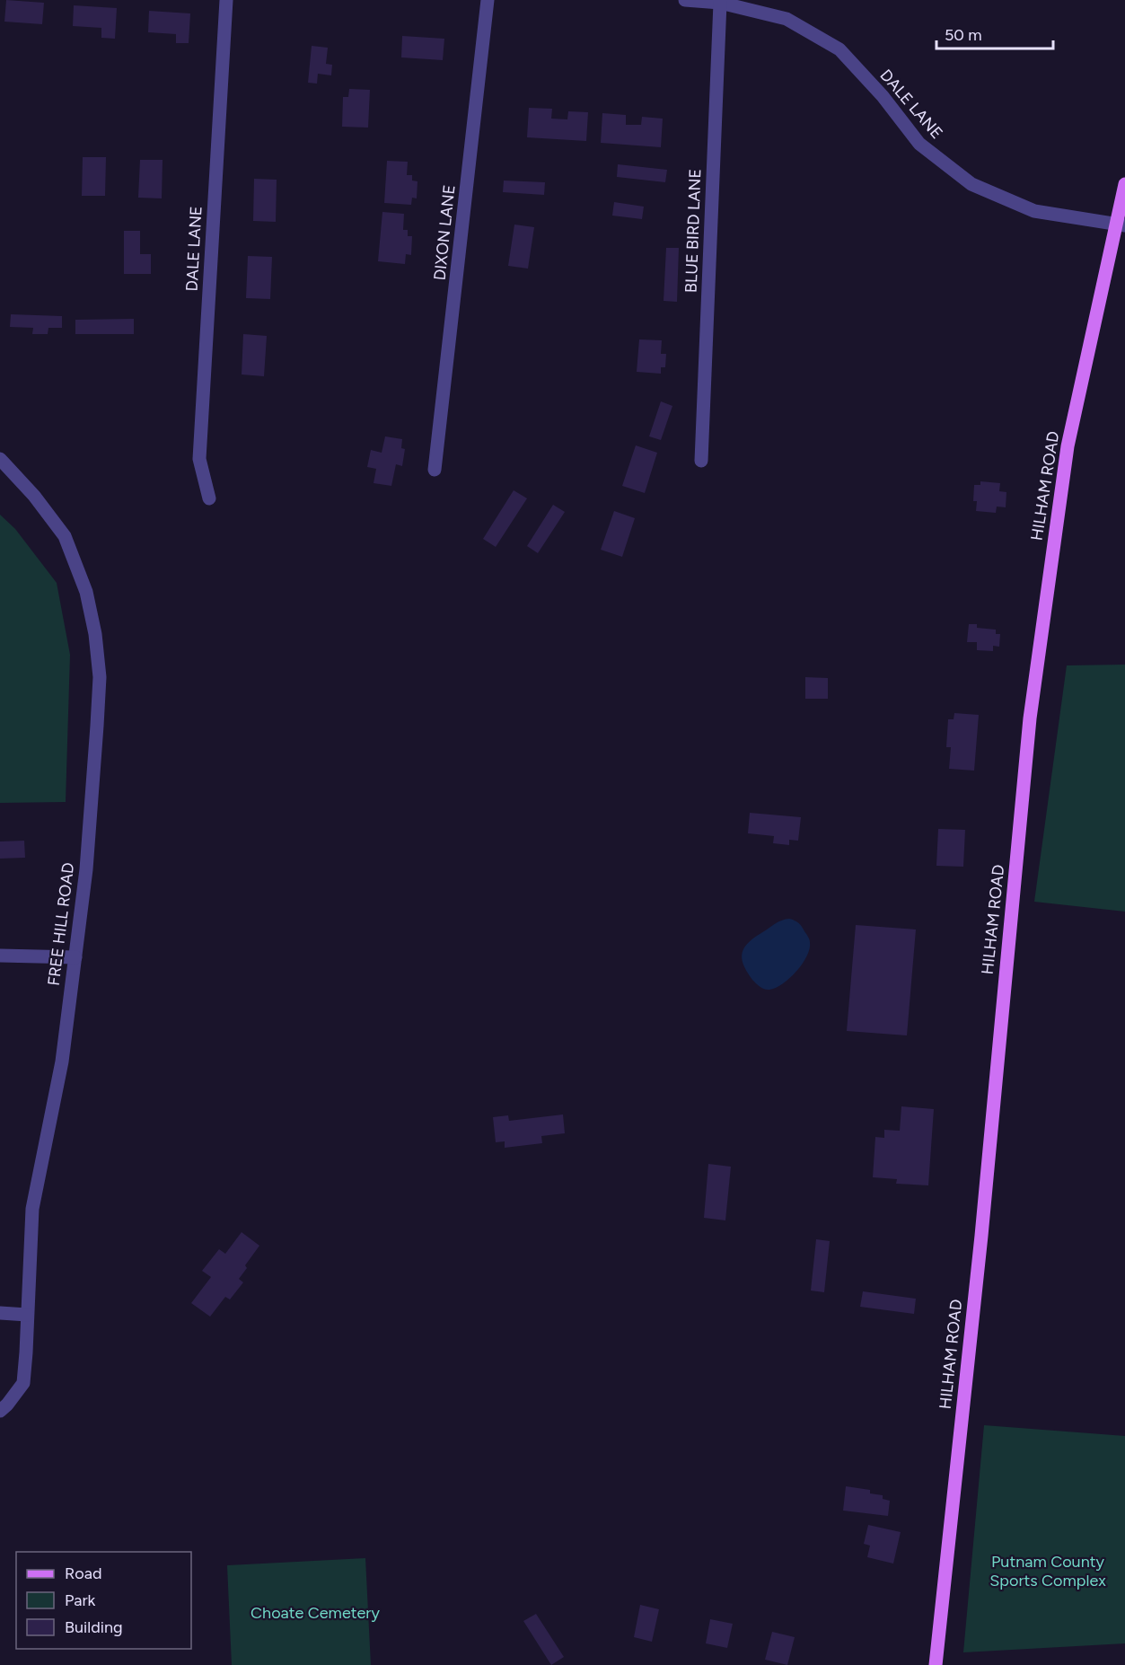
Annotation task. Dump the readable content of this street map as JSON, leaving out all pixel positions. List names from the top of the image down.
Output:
{
  "streets": {
    "main road": ["HILHAM ROAD"],
    "street": [
      "DALE LANE",
      "BLUE BIRD LANE",
      "DIXON LANE",
      "FREE HILL ROAD"
    ]
  },
  "crossings": [
    ["DALE LANE", "BLUE BIRD LANE"],
    ["DALE LANE", "HILHAM ROAD"]
  ],
  "parks": ["Putnam County Sports Complex", "Choate Cemetery"],
  "legend": ["Road", "Park", "Building"],
  "scale_bar": "50 m"
}
